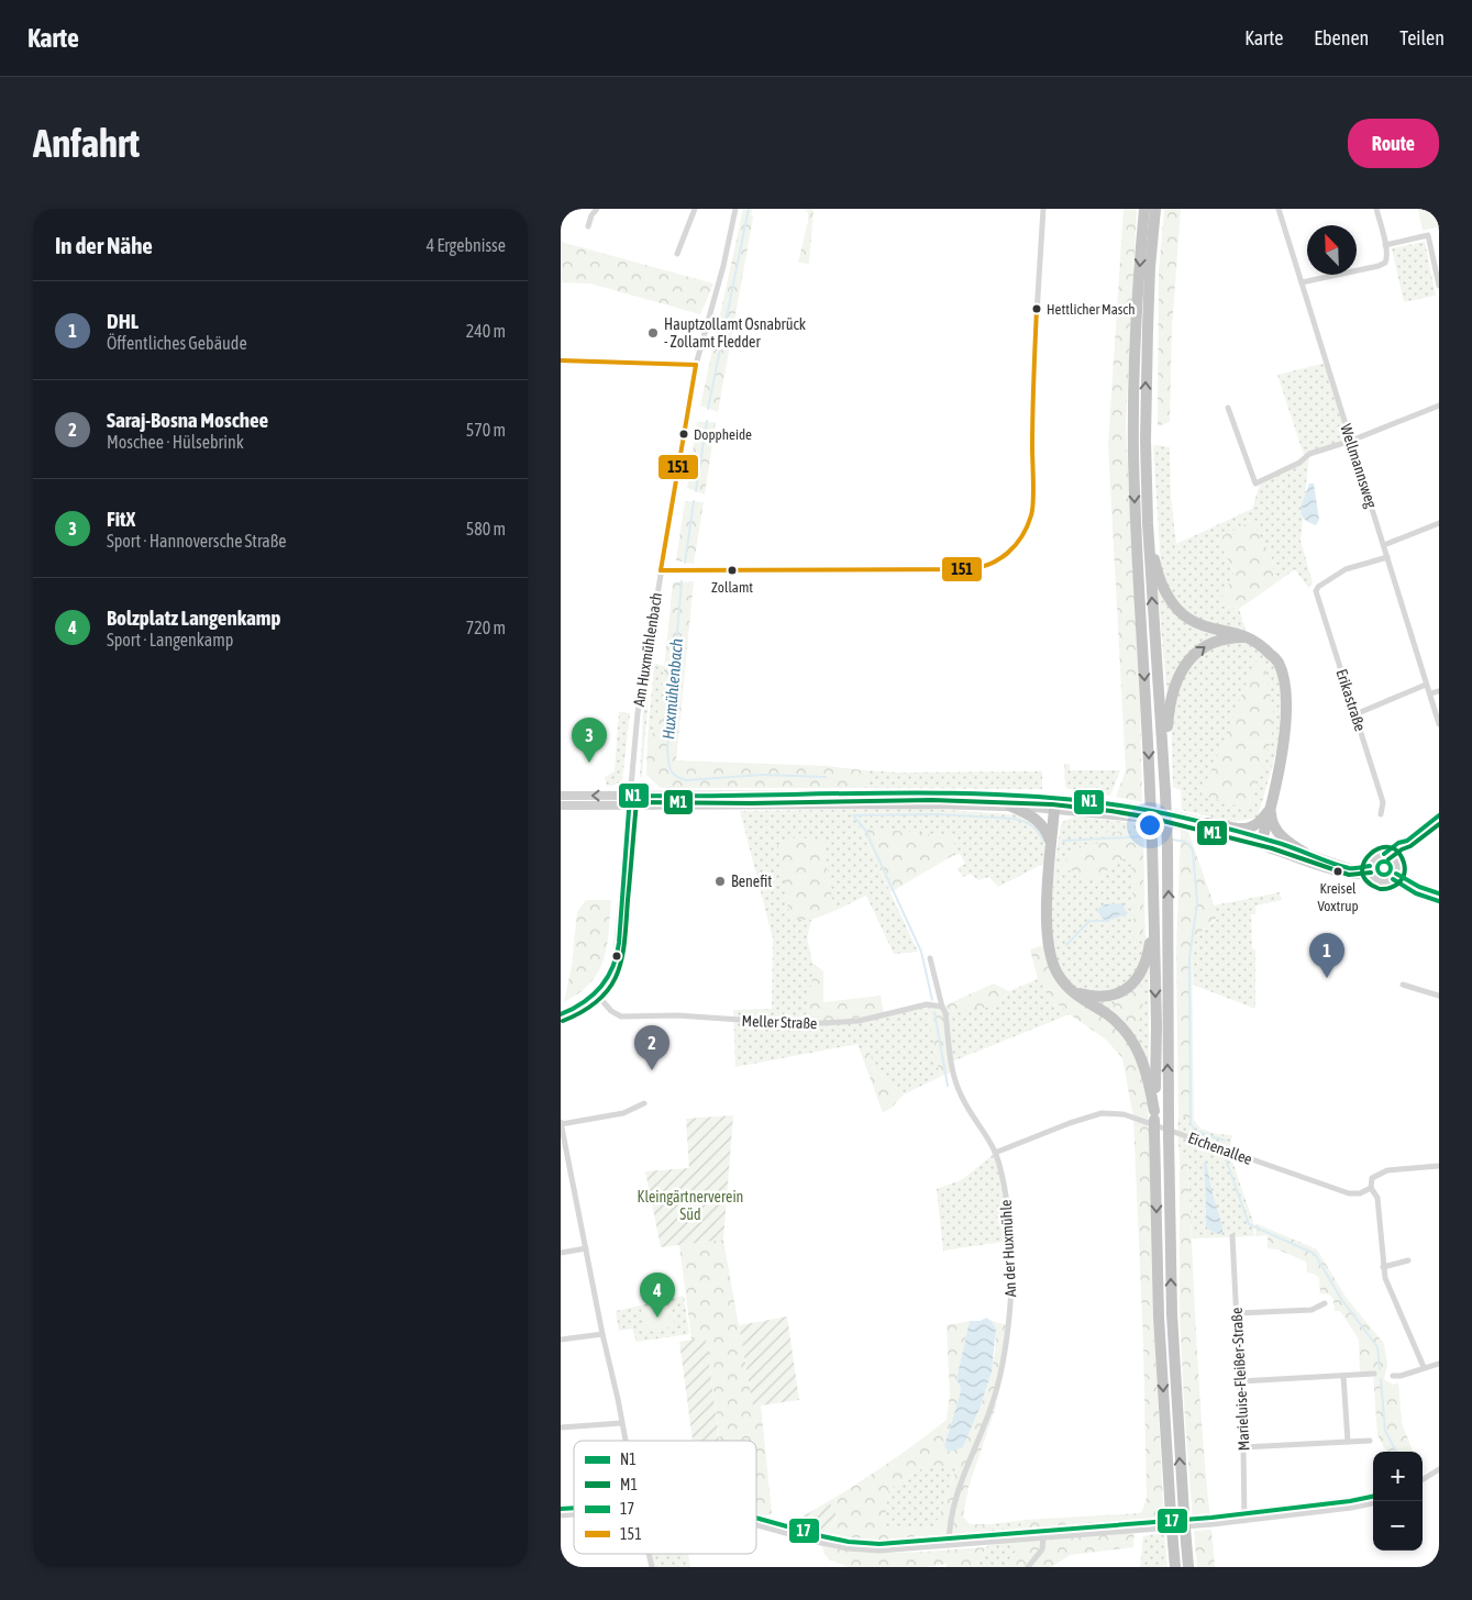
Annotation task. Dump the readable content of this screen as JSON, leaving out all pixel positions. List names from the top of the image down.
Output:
{
  "streets": {
    "street": [
      "Wellmannsweg",
      "Am Huxmühlenbach",
      "Erikastraße",
      "Meller Straße",
      "Eichenallee",
      "An der Huxmühle",
      "Marieluise-Fleißer-Straße"
    ]
  },
  "crossings": [
    ["Wellmannsweg", "Erikastraße"],
    ["Am Huxmühlenbach", "Meller Straße"],
    ["Meller Straße", "An der Huxmühle"],
    ["Eichenallee", "An der Huxmühle"]
  ],
  "water": ["Huxmühlenbach"],
  "parks": ["Kleingärtnerverein Süd"],
  "places": [
    "Hettlicher Masch",
    "Hauptzollamt Osnabrück - Zollamt Fledder",
    "Doppheide",
    "Zollamt",
    "Kreisel Voxtrup",
    "Benefit"
  ],
  "lines": [
    "transit line 151",
    "transit line N1",
    "transit line M1",
    "transit line 17"
  ],
  "legend": [
    "N1",
    "M1",
    "17",
    "151"
  ],
  "north": "top left",
  "page": {
    "header": "Karte",
    "nav": ["Karte", "Ebenen", "Teilen"],
    "buttons": "Route",
    "title": "Anfahrt",
    "heading": ["In der Nähe", "4 Ergebnisse"],
    "list": [
      {
        "mark": "1",
        "name": "DHL",
        "note": "Öffentliches Gebäude",
        "value": "240 m"
      },
      {
        "mark": "2",
        "name": "Saraj-Bosna Moschee",
        "note": "Moschee · Hülsebrink",
        "value": "570 m"
      },
      {
        "mark": "3",
        "name": "FitX",
        "note": "Sport · Hannoversche Straße",
        "value": "580 m"
      },
      {
        "mark": "4",
        "name": "Bolzplatz Langenkamp",
        "note": "Sport · Langenkamp",
        "value": "720 m"
      }
    ],
    "pins": [
      "3",
      "1",
      "2",
      "4"
    ],
    "map_buttons": ["+", "−"]
  }
}
